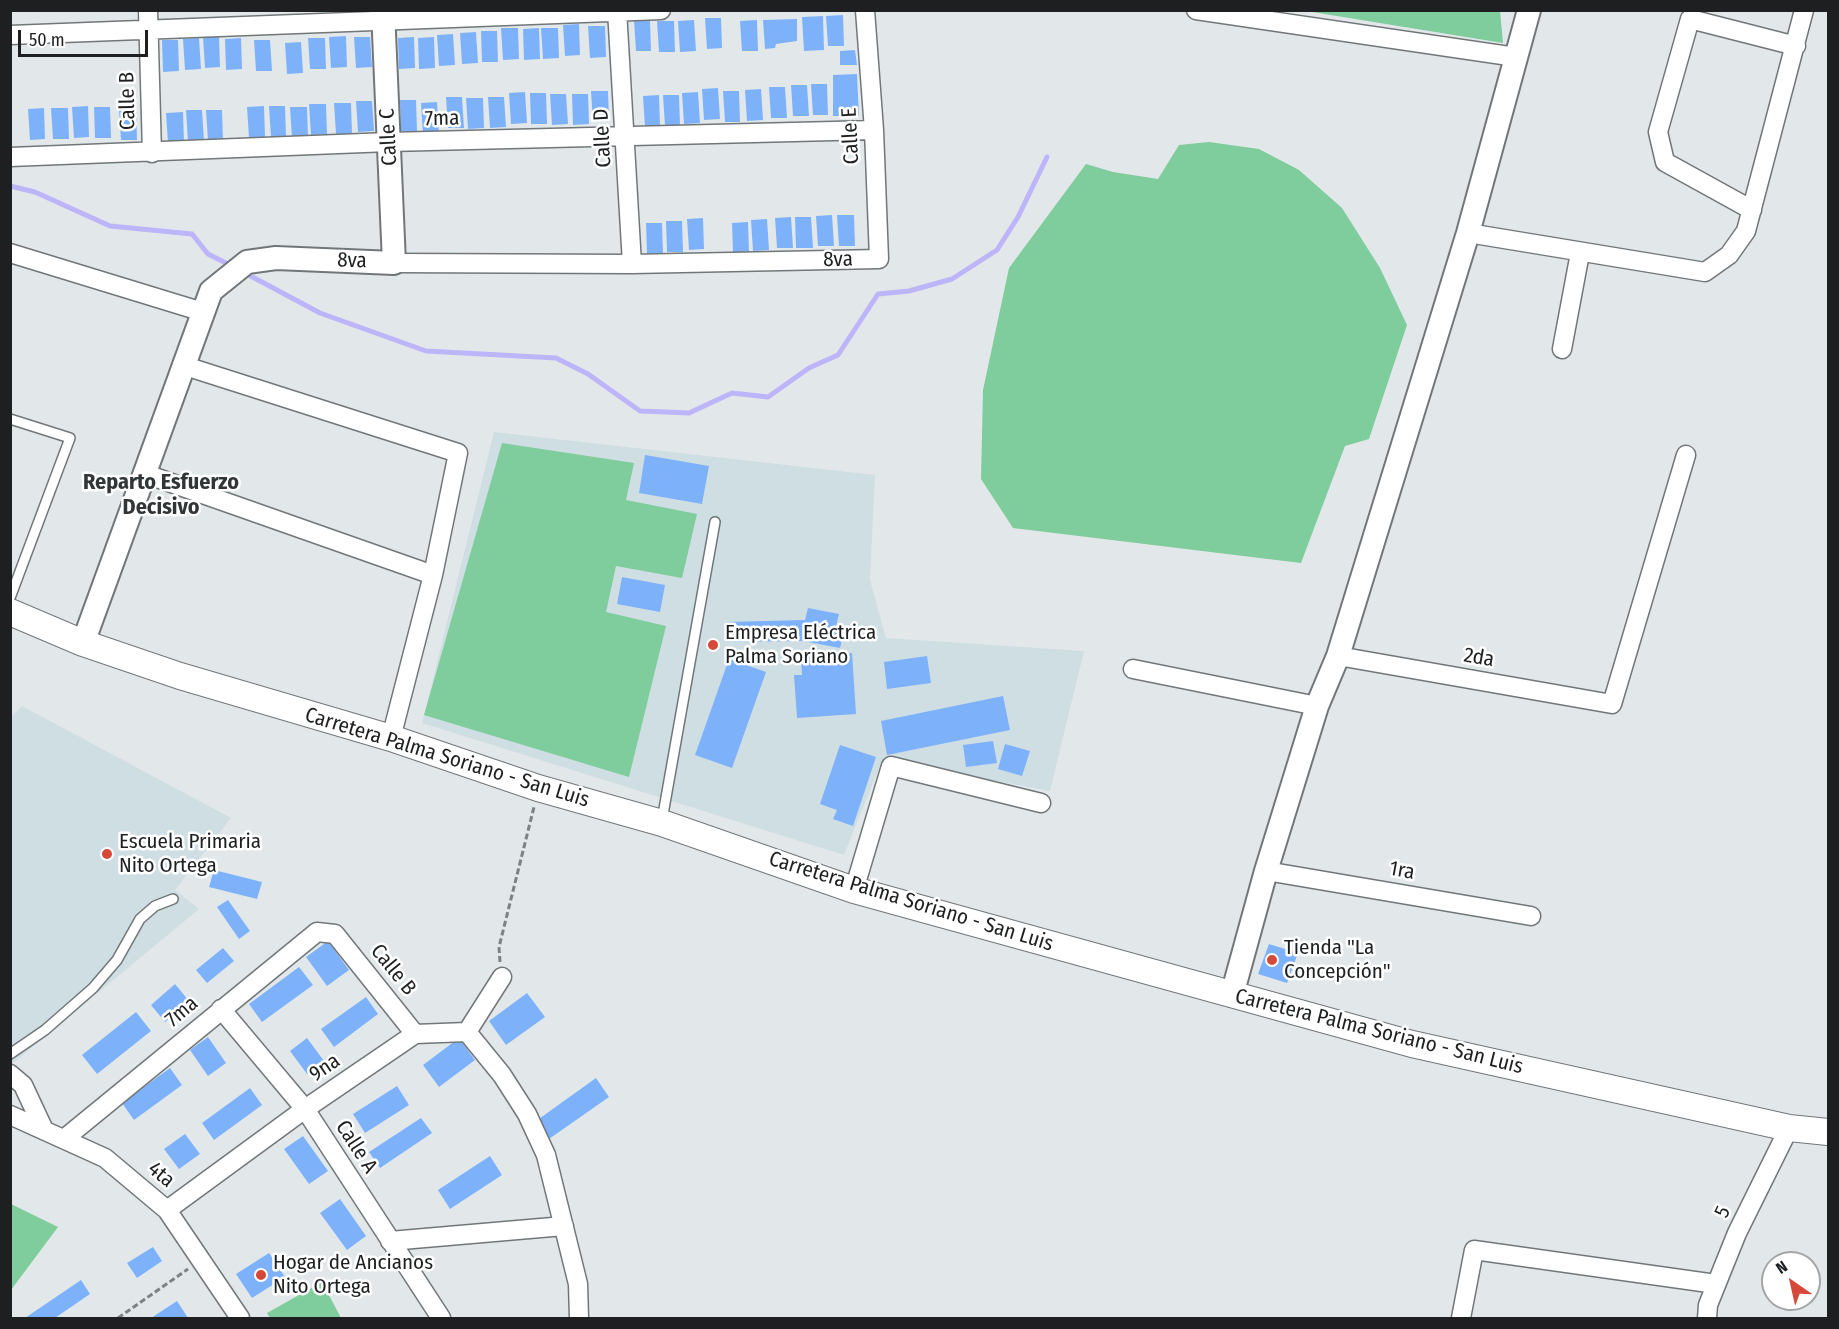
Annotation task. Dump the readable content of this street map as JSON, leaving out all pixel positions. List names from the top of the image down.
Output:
{
  "streets": {
    "main road": ["Carretera Palma Soriano - San Luis"],
    "street": [
      "Calle B",
      "7ma",
      "Calle E",
      "Calle C",
      "Calle D",
      "8va",
      "2da",
      "1ra",
      "9na",
      "Calle A",
      "4ta",
      "5"
    ]
  },
  "crossings": [
    ["Calle B", "7ma"],
    ["Calle B", "9na"],
    ["7ma", "Calle E"],
    ["7ma", "Calle C"],
    ["7ma", "Calle D"],
    ["7ma", "Calle A"],
    ["7ma", "4ta"],
    ["Calle E", "8va"],
    ["Calle C", "8va"],
    ["Calle D", "8va"],
    ["8va", "Carretera Palma Soriano - San Luis"],
    ["Carretera Palma Soriano - San Luis", "5"],
    ["9na", "Calle A"],
    ["9na", "4ta"]
  ],
  "districts": ["Reparto Esfuerzo Decisivo"],
  "places": [
    "Empresa Eléctrica Palma Soriano",
    "Escuela Primaria Nito Ortega",
    "Tienda \"La Concepción\"",
    "Hogar de Ancianos Nito Ortega"
  ],
  "scale_bar": "50 m",
  "north": "top left"
}
